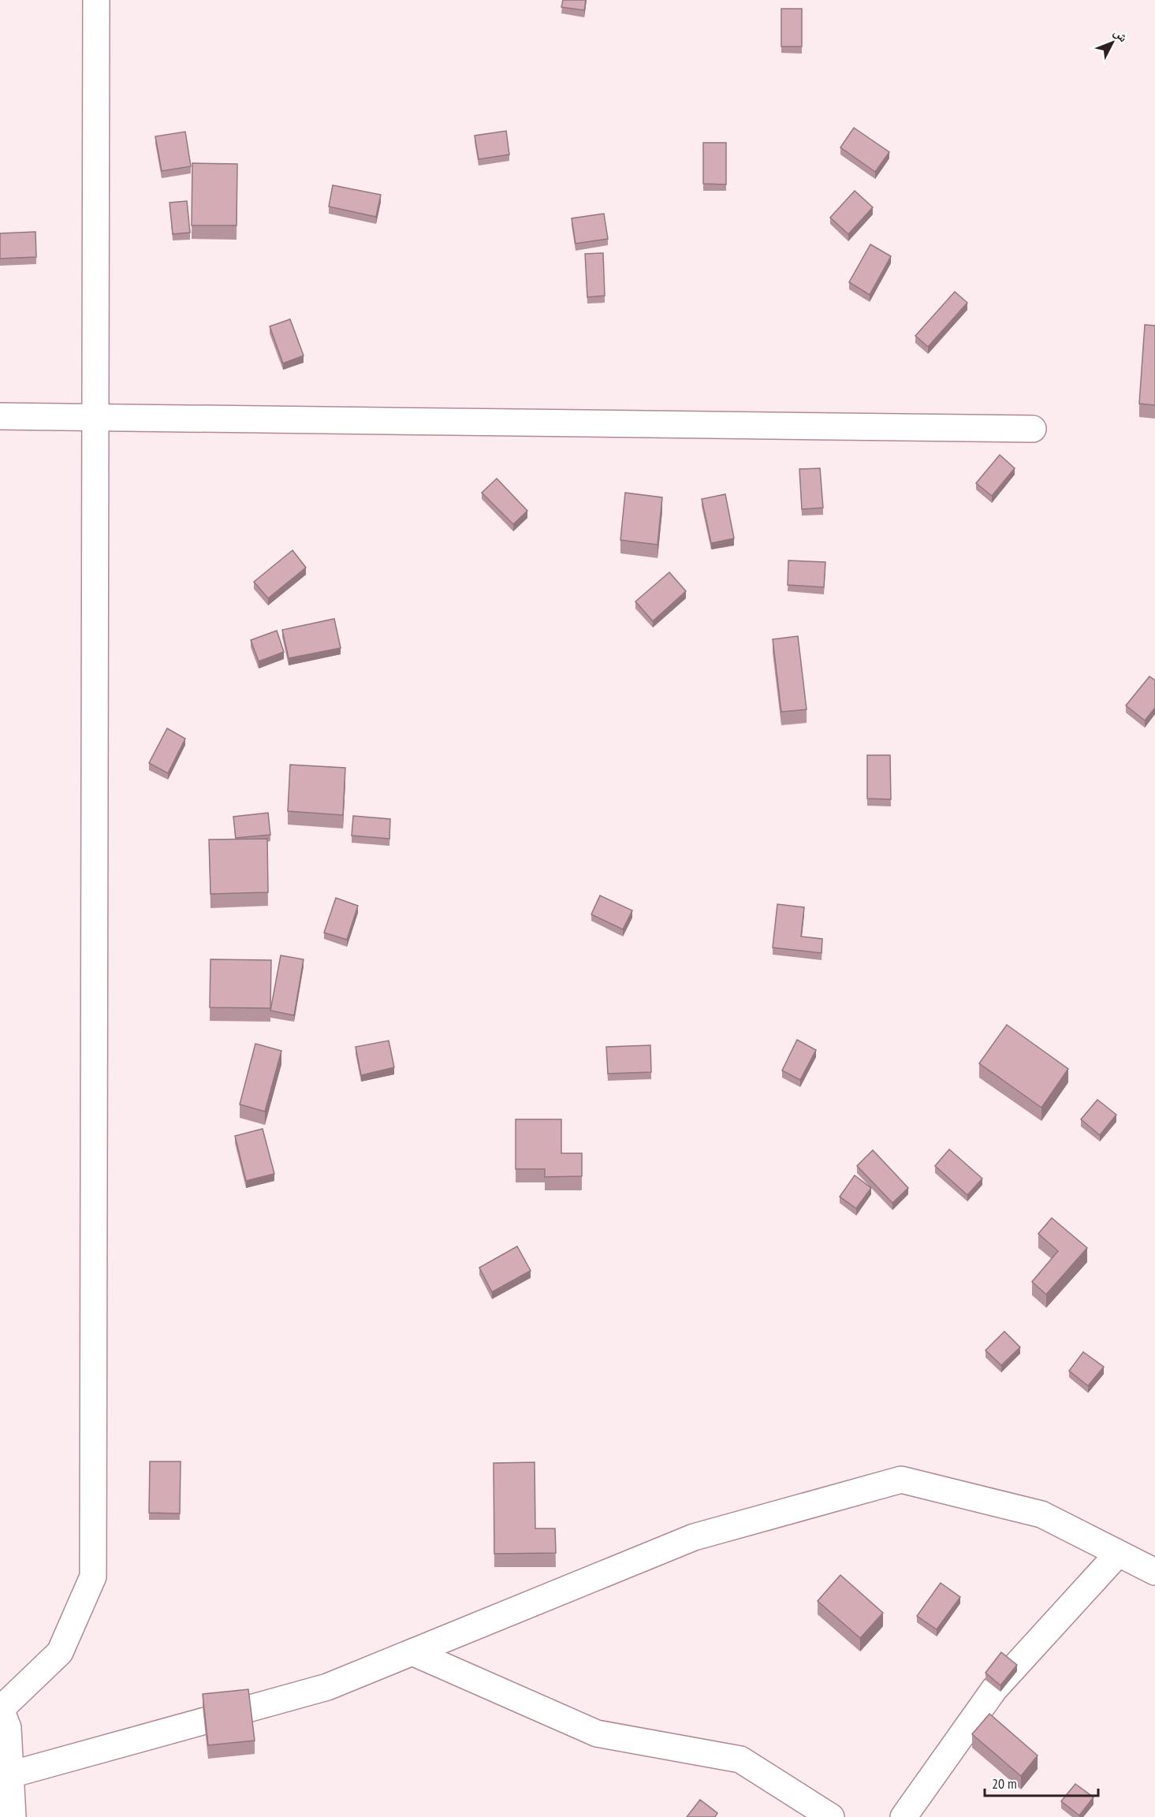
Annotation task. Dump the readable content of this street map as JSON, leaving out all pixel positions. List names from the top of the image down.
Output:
{
  "scale_bar": "20 m",
  "north": "top right"
}
